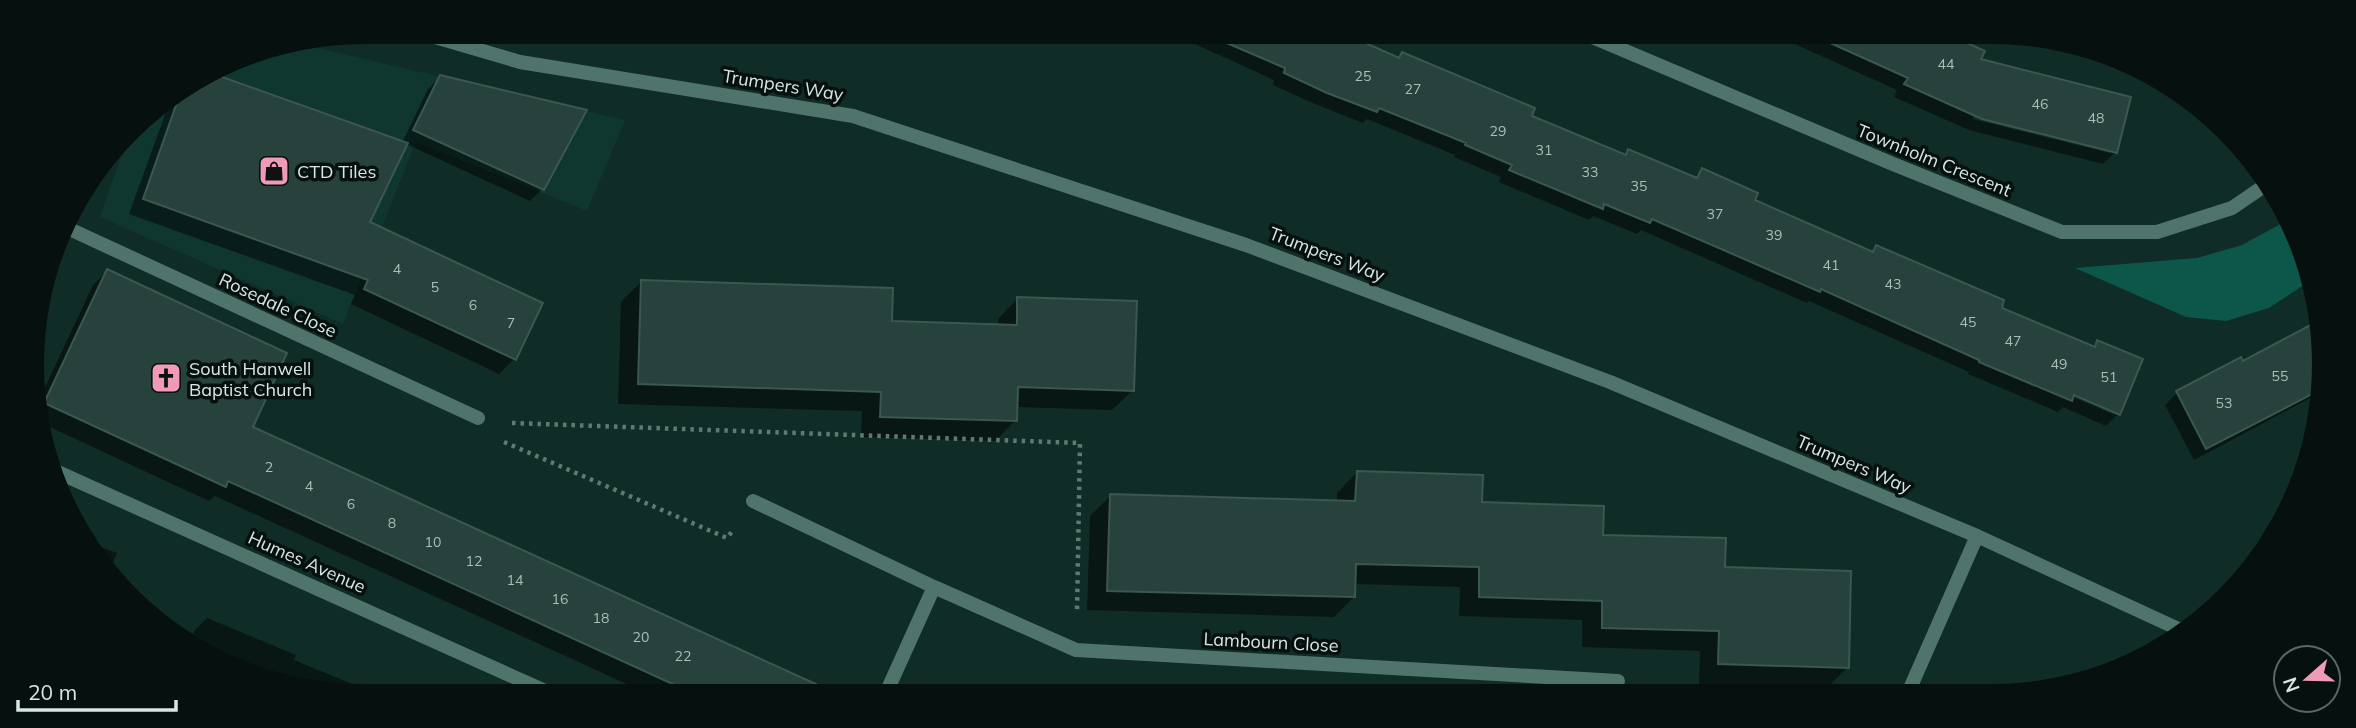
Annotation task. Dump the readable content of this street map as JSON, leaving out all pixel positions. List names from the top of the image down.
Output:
{
  "streets": {
    "street": [
      "Trumpers Way",
      "Townholm Crescent",
      "Rosedale Close",
      "Humes Avenue",
      "Lambourn Close"
    ]
  },
  "places": {
    "shop": ["CTD Tiles"],
    "church": ["South Hanwell Baptist Church"]
  },
  "house_numbers": [
    "44",
    "25",
    "27",
    "46",
    "48",
    "29",
    "31",
    "33",
    "35",
    "37",
    "39",
    "41",
    "4",
    "43",
    "5",
    "6",
    "45",
    "7",
    "47",
    "49",
    "55",
    "51",
    "53",
    "2",
    "4",
    "6",
    "8",
    "10",
    "12",
    "14",
    "16",
    "18",
    "20",
    "22"
  ],
  "scale_bar": "20 m",
  "north": "left"
}
